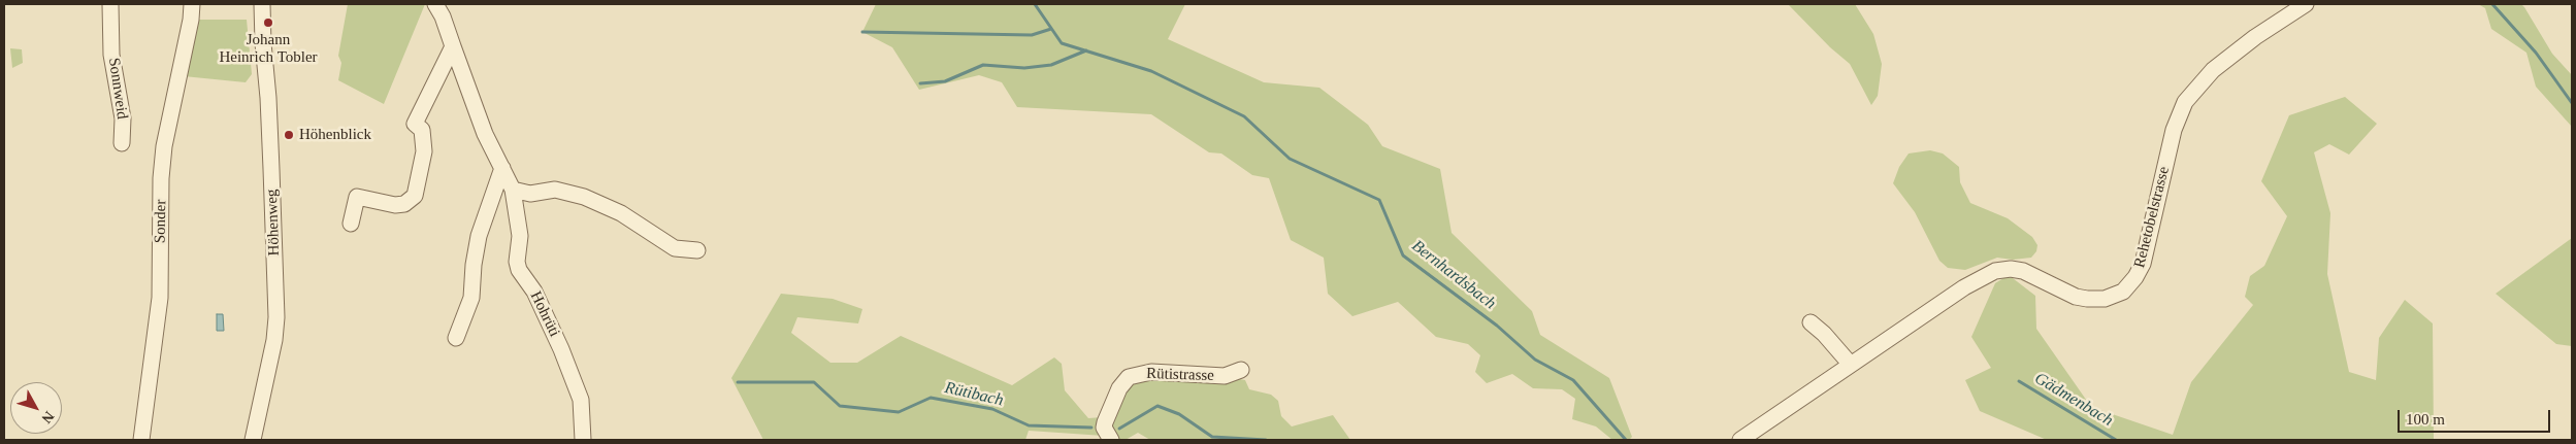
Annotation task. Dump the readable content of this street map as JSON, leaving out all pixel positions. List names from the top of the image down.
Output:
{
  "streets": {
    "street": [
      "Sonnweid",
      "Rehetobelstrasse",
      "Sonder",
      "Höhenweg",
      "Hohrüti",
      "Rütistrasse"
    ]
  },
  "water": ["Bernhardsbach", "Rütibach", "Gädmenbach"],
  "places": ["Johann Heinrich Tobler", "Höhenblick"],
  "scale_bar": "100 m",
  "north": "bottom right"
}
